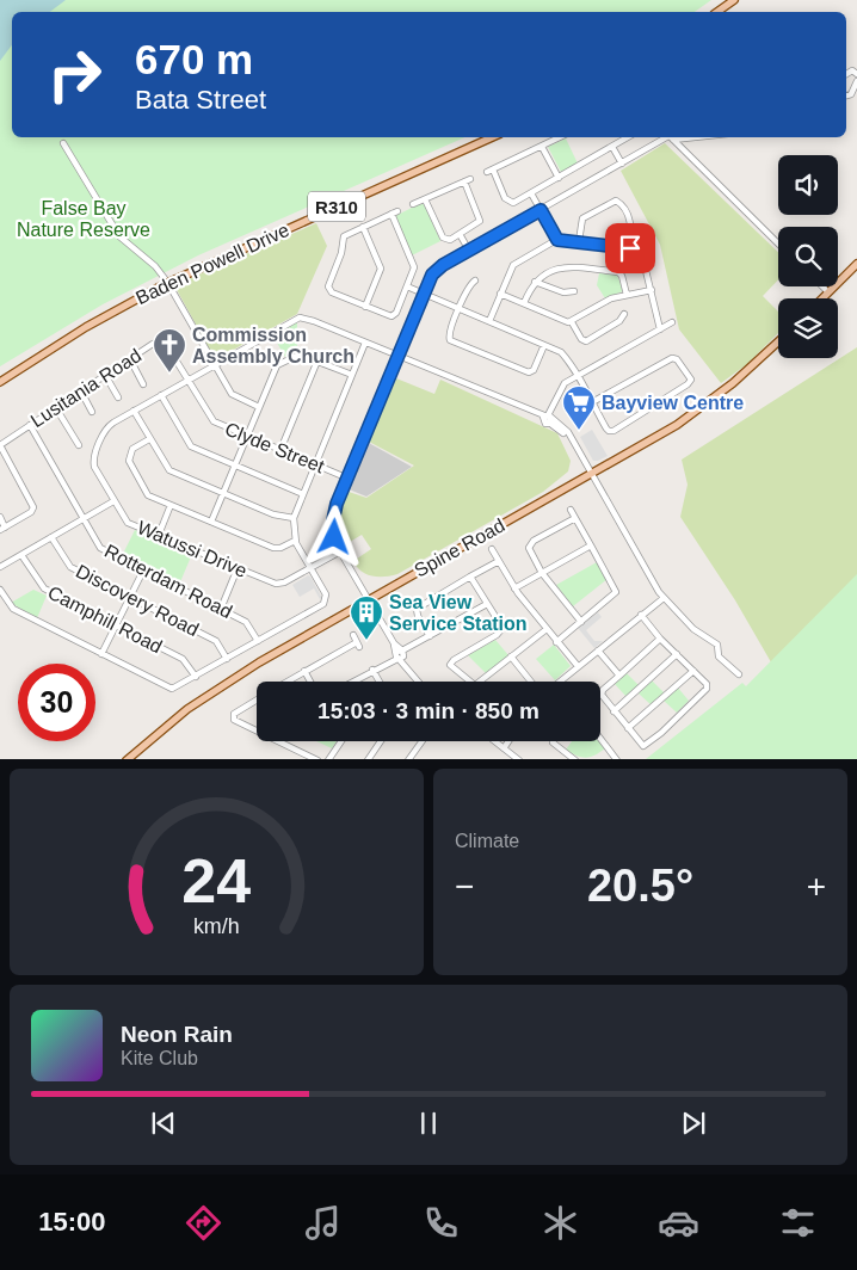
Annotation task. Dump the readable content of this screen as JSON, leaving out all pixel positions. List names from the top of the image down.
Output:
{
  "streets": {
    "main road": ["R310", "Baden Powell Drive", "Spine Road"],
    "street": [
      "Lusitania Road",
      "Clyde Street",
      "Watussi Drive",
      "Rotterdam Road",
      "Discovery Road",
      "Camphill Road"
    ]
  },
  "crossings": [
    ["Lusitania Road", "Clyde Street"],
    ["Lusitania Road", "Watussi Drive"],
    ["Lusitania Road", "Rotterdam Road"],
    ["Clyde Street", "Watussi Drive"]
  ],
  "parks": ["False Bay Nature Reserve"],
  "places": {
    "church": ["Commission Assembly Church"],
    "supermarket": ["Bayview Centre"],
    "building": ["Sea View Service Station"]
  },
  "page": {
    "turn": ["670 m", "Bata Street"],
    "limit": "30",
    "trip": "15:03 · 3 min · 850 m",
    "tile": "Climate",
    "heat": ["−", "20.5°", "+"],
    "song": ["Neon Rain", "Kite Club"],
    "tabs": "15:00",
    "gauge": ["24", "km/h"]
  }
}
